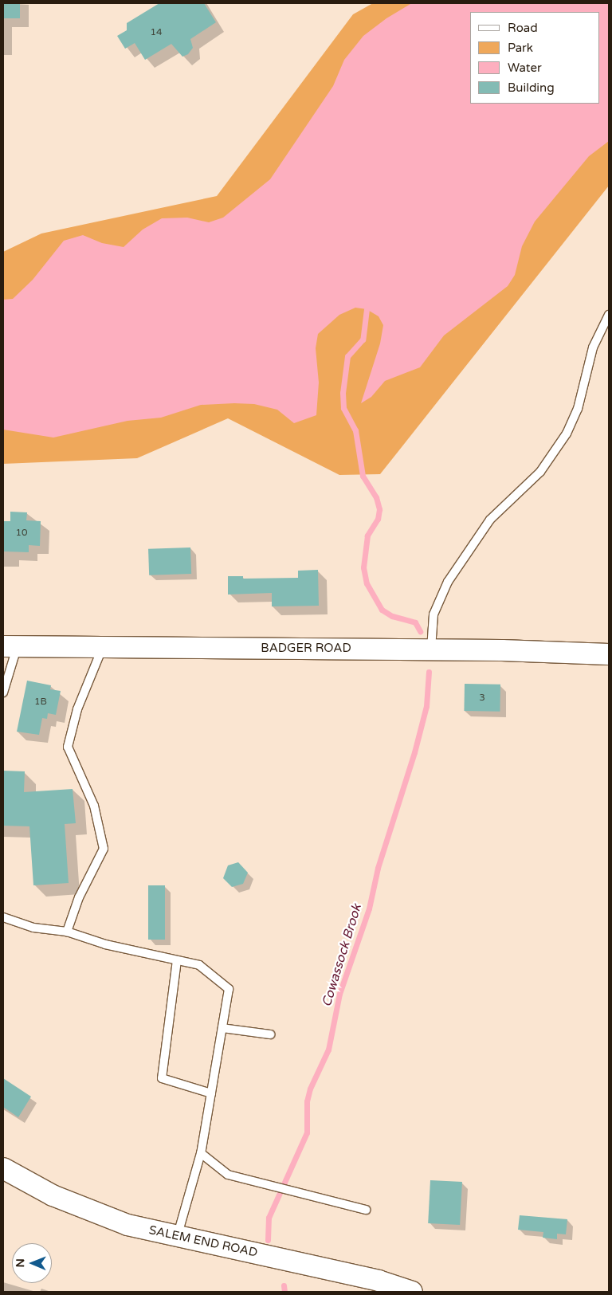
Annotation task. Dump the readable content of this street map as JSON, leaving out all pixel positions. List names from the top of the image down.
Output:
{
  "streets": {
    "street": ["BADGER ROAD", "SALEM END ROAD"]
  },
  "water": ["Cowassock Brook"],
  "house_numbers": [
    "14",
    "10",
    "3",
    "1B"
  ],
  "legend": [
    "Road",
    "Park",
    "Water",
    "Building"
  ],
  "north": "left"
}
